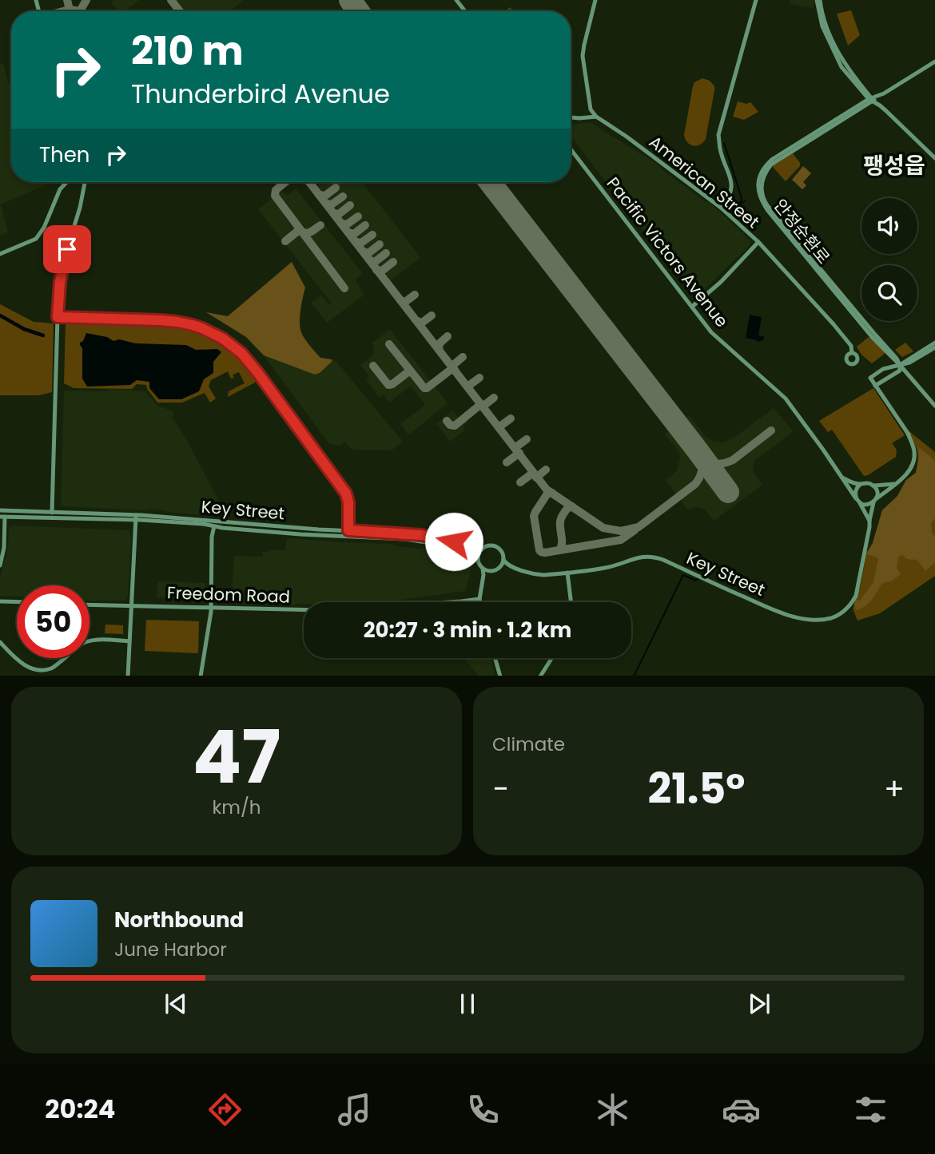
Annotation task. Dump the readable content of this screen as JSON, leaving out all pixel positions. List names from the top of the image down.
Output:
{
  "streets": {
    "main road": [
      "American Street",
      "안정순환로",
      "Pacific Victors Avenue",
      "Key Street",
      "Freedom Road"
    ]
  },
  "crossings": [
    ["Pacific Victors Avenue", "Key Street"]
  ],
  "districts": ["팽성읍"],
  "page": {
    "turn": ["210 m", "Thunderbird Avenue"],
    "then": "Then",
    "limit": "50",
    "trip": "20:27 · 3 min · 1.2 km",
    "tile": [
      ["47", "km/h"],
      "Climate"
    ],
    "heat": ["−", "21.5°", "+"],
    "song": ["Northbound", "June Harbor"],
    "tabs": "20:24"
  }
}
